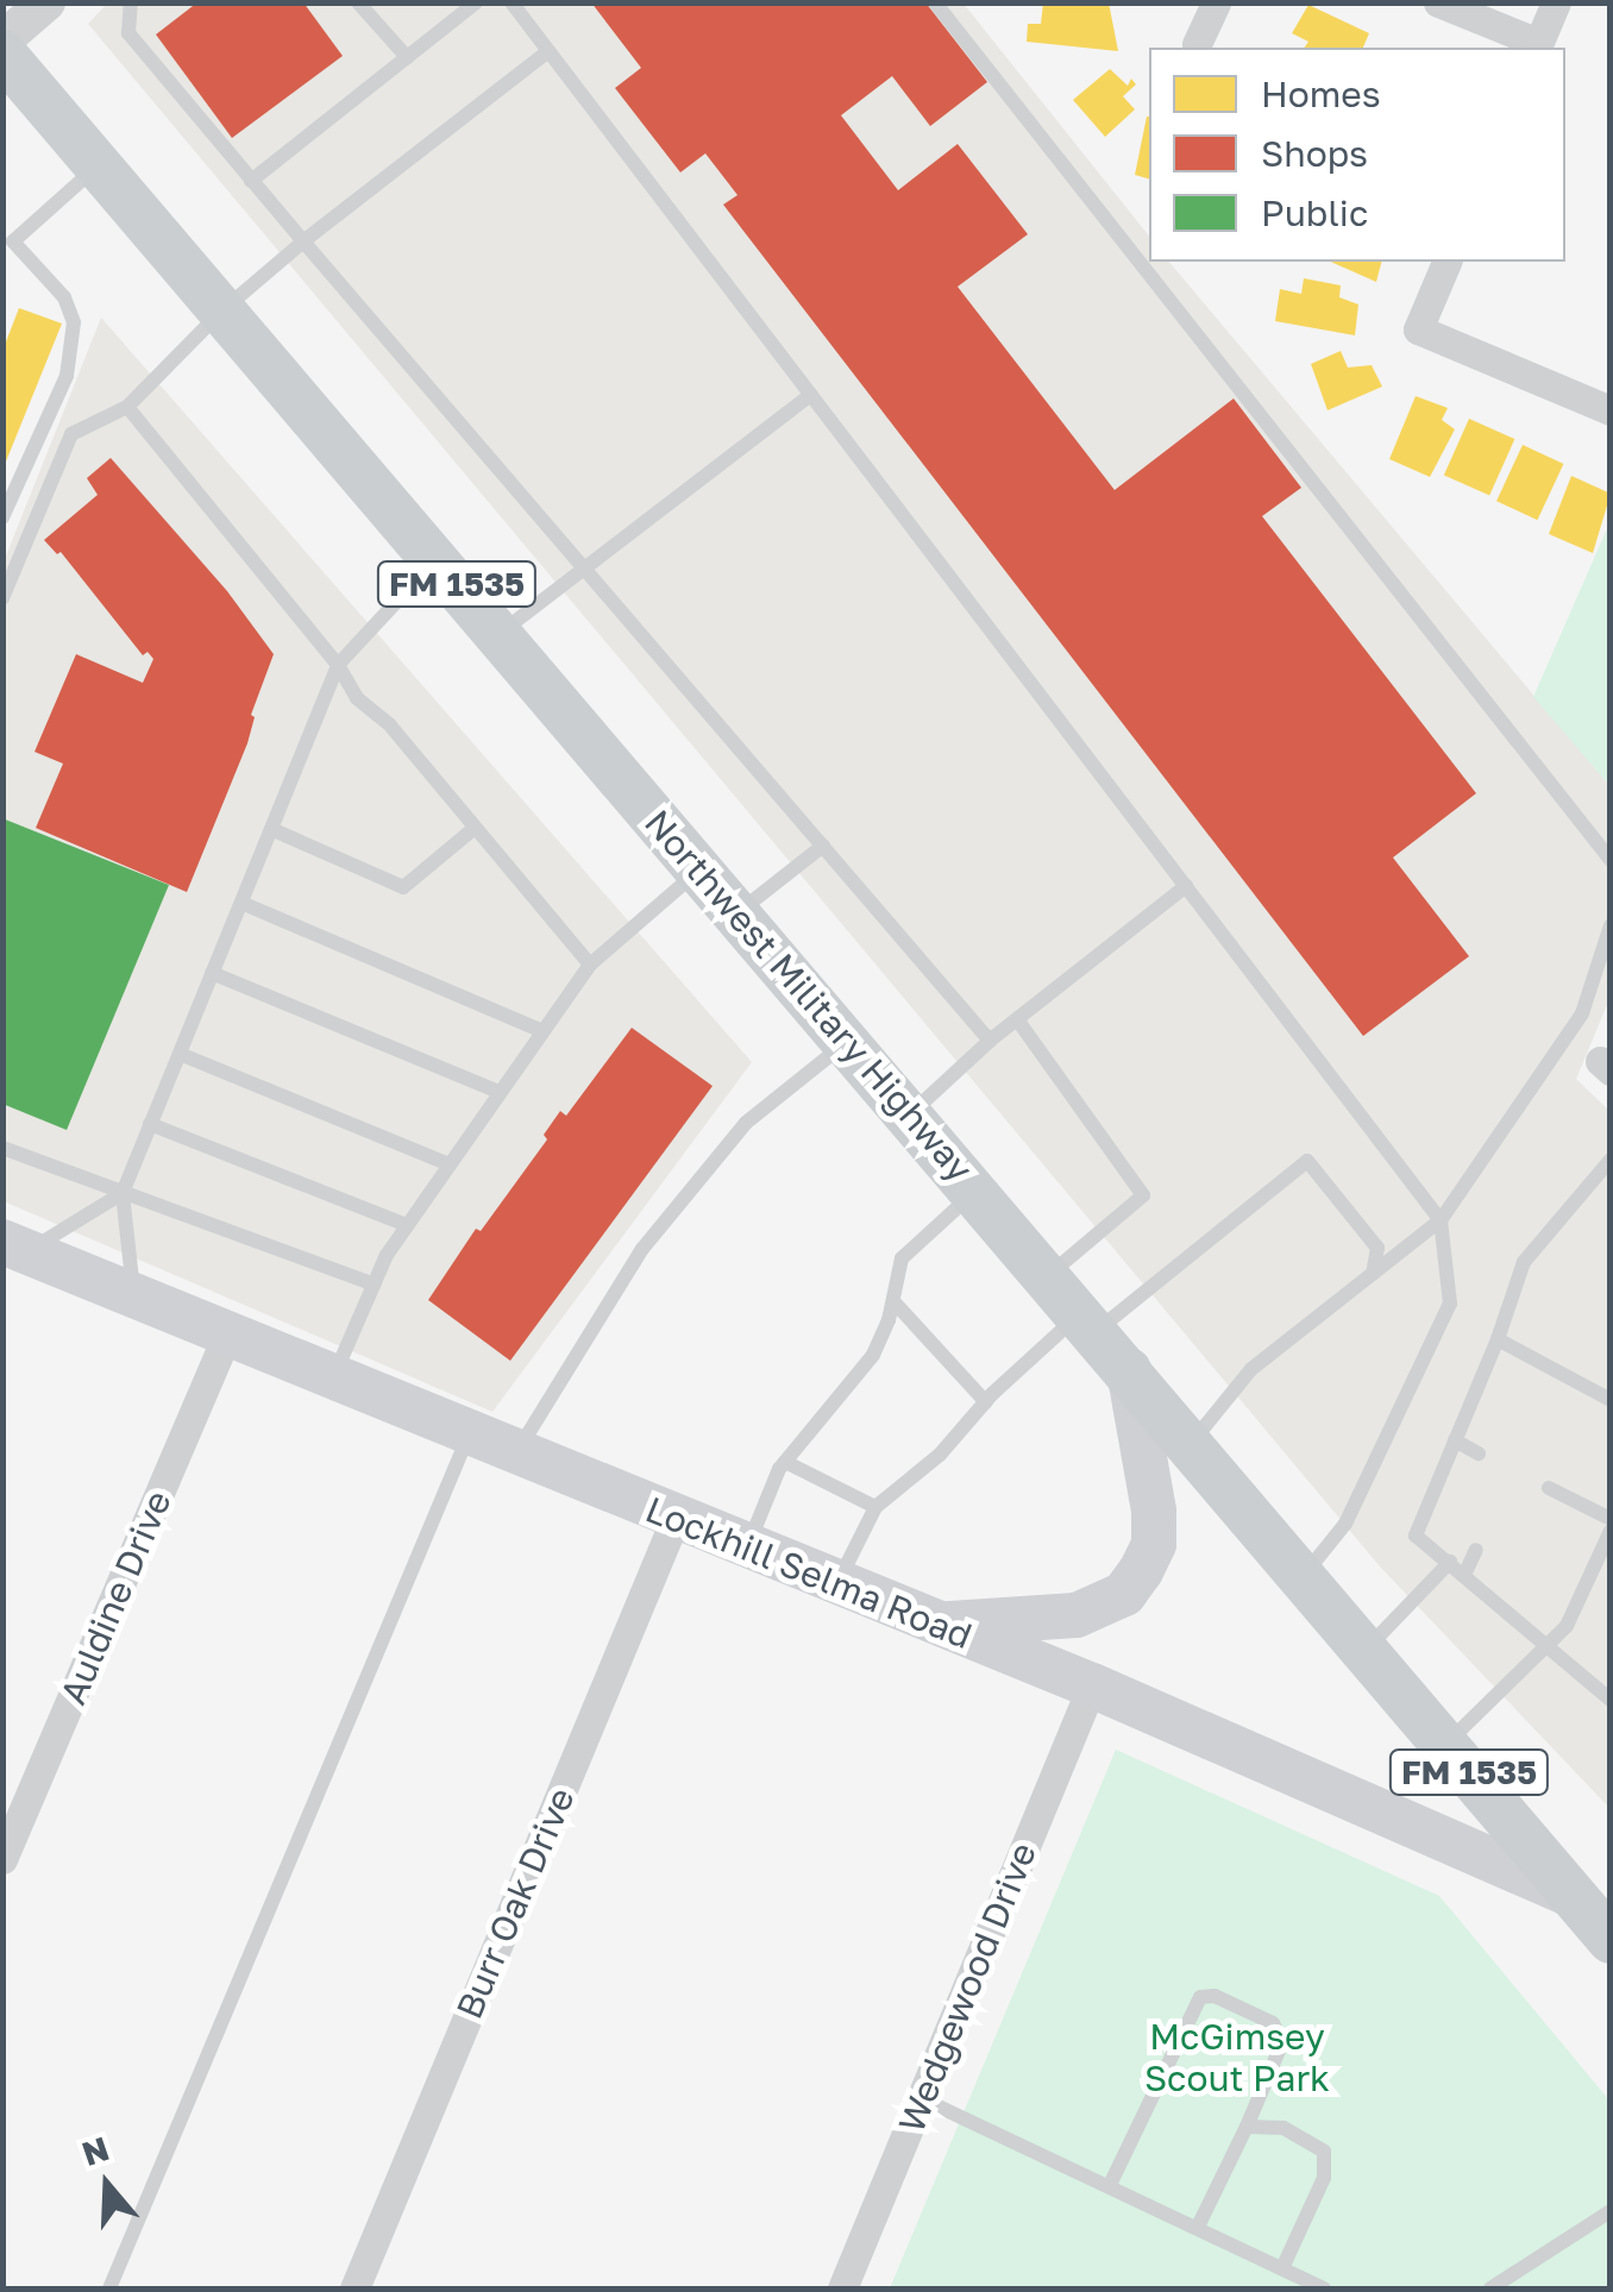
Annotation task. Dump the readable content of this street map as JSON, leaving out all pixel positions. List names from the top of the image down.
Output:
{
  "streets": {
    "main road": ["FM 1535", "Northwest Military Highway", "Lockhill Selma Road"],
    "street": ["Auldine Drive", "Burr Oak Drive", "Wedgewood Drive"]
  },
  "crossings": [
    ["Northwest Military Highway", "Lockhill Selma Road"],
    ["Lockhill Selma Road", "Auldine Drive"],
    ["Lockhill Selma Road", "Burr Oak Drive"],
    ["Lockhill Selma Road", "Wedgewood Drive"]
  ],
  "parks": ["McGimsey Scout Park"],
  "legend": ["Homes", "Shops", "Public"],
  "north": "top"
}
